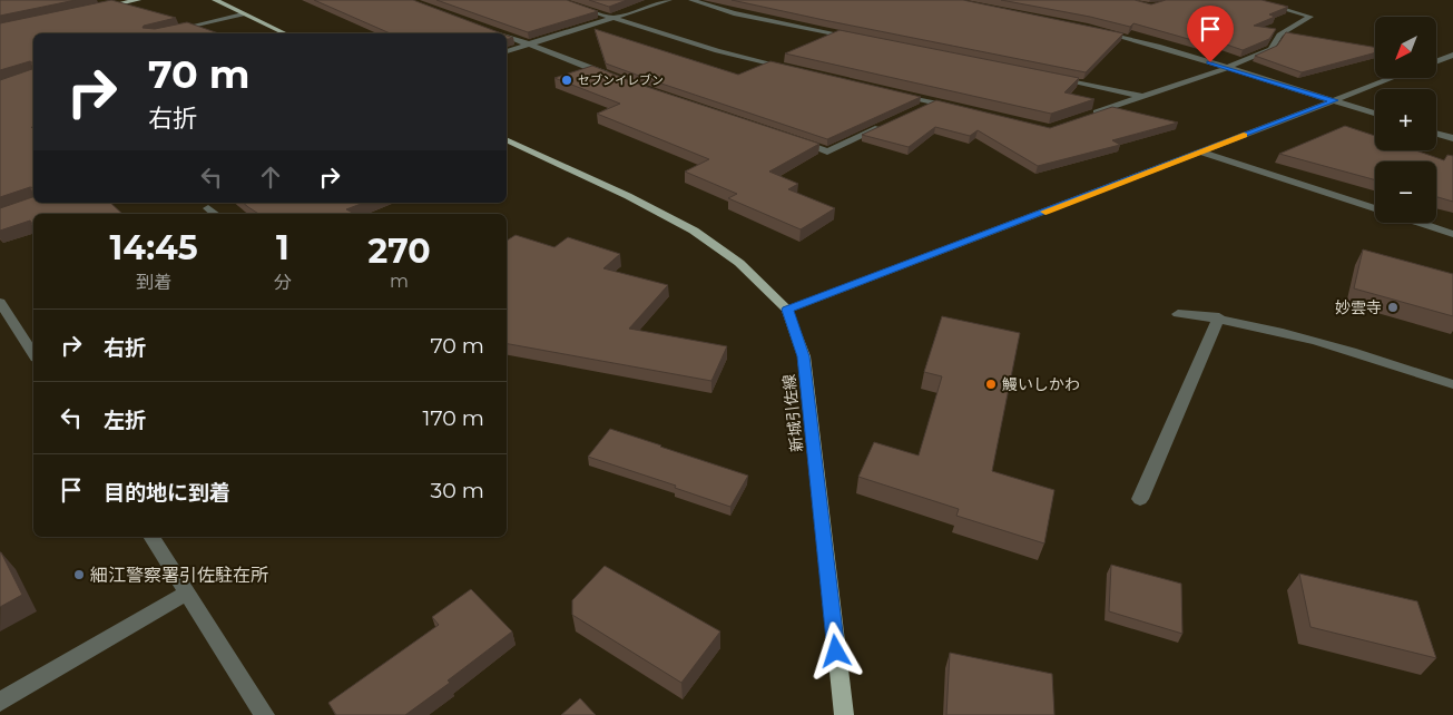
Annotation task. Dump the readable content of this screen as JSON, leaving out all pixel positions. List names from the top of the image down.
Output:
{
  "streets": {
    "main road": ["新城引佐線"]
  },
  "places": [
    "セブンイレブン",
    "妙雲寺",
    "鰻いしかわ",
    "細江警察署引佐駐在所"
  ],
  "north": "bottom left",
  "page": {
    "map_buttons": ["+", "−"],
    "turn": ["70 m", "右折"],
    "eta": [
      "14:45",
      "到着",
      "1",
      "分",
      "270",
      "m"
    ],
    "list": [
      {
        "name": "右折",
        "value": "70 m"
      },
      {
        "name": "左折",
        "value": "170 m"
      },
      {
        "name": "目的地に到着",
        "value": "30 m"
      }
    ]
  }
}
